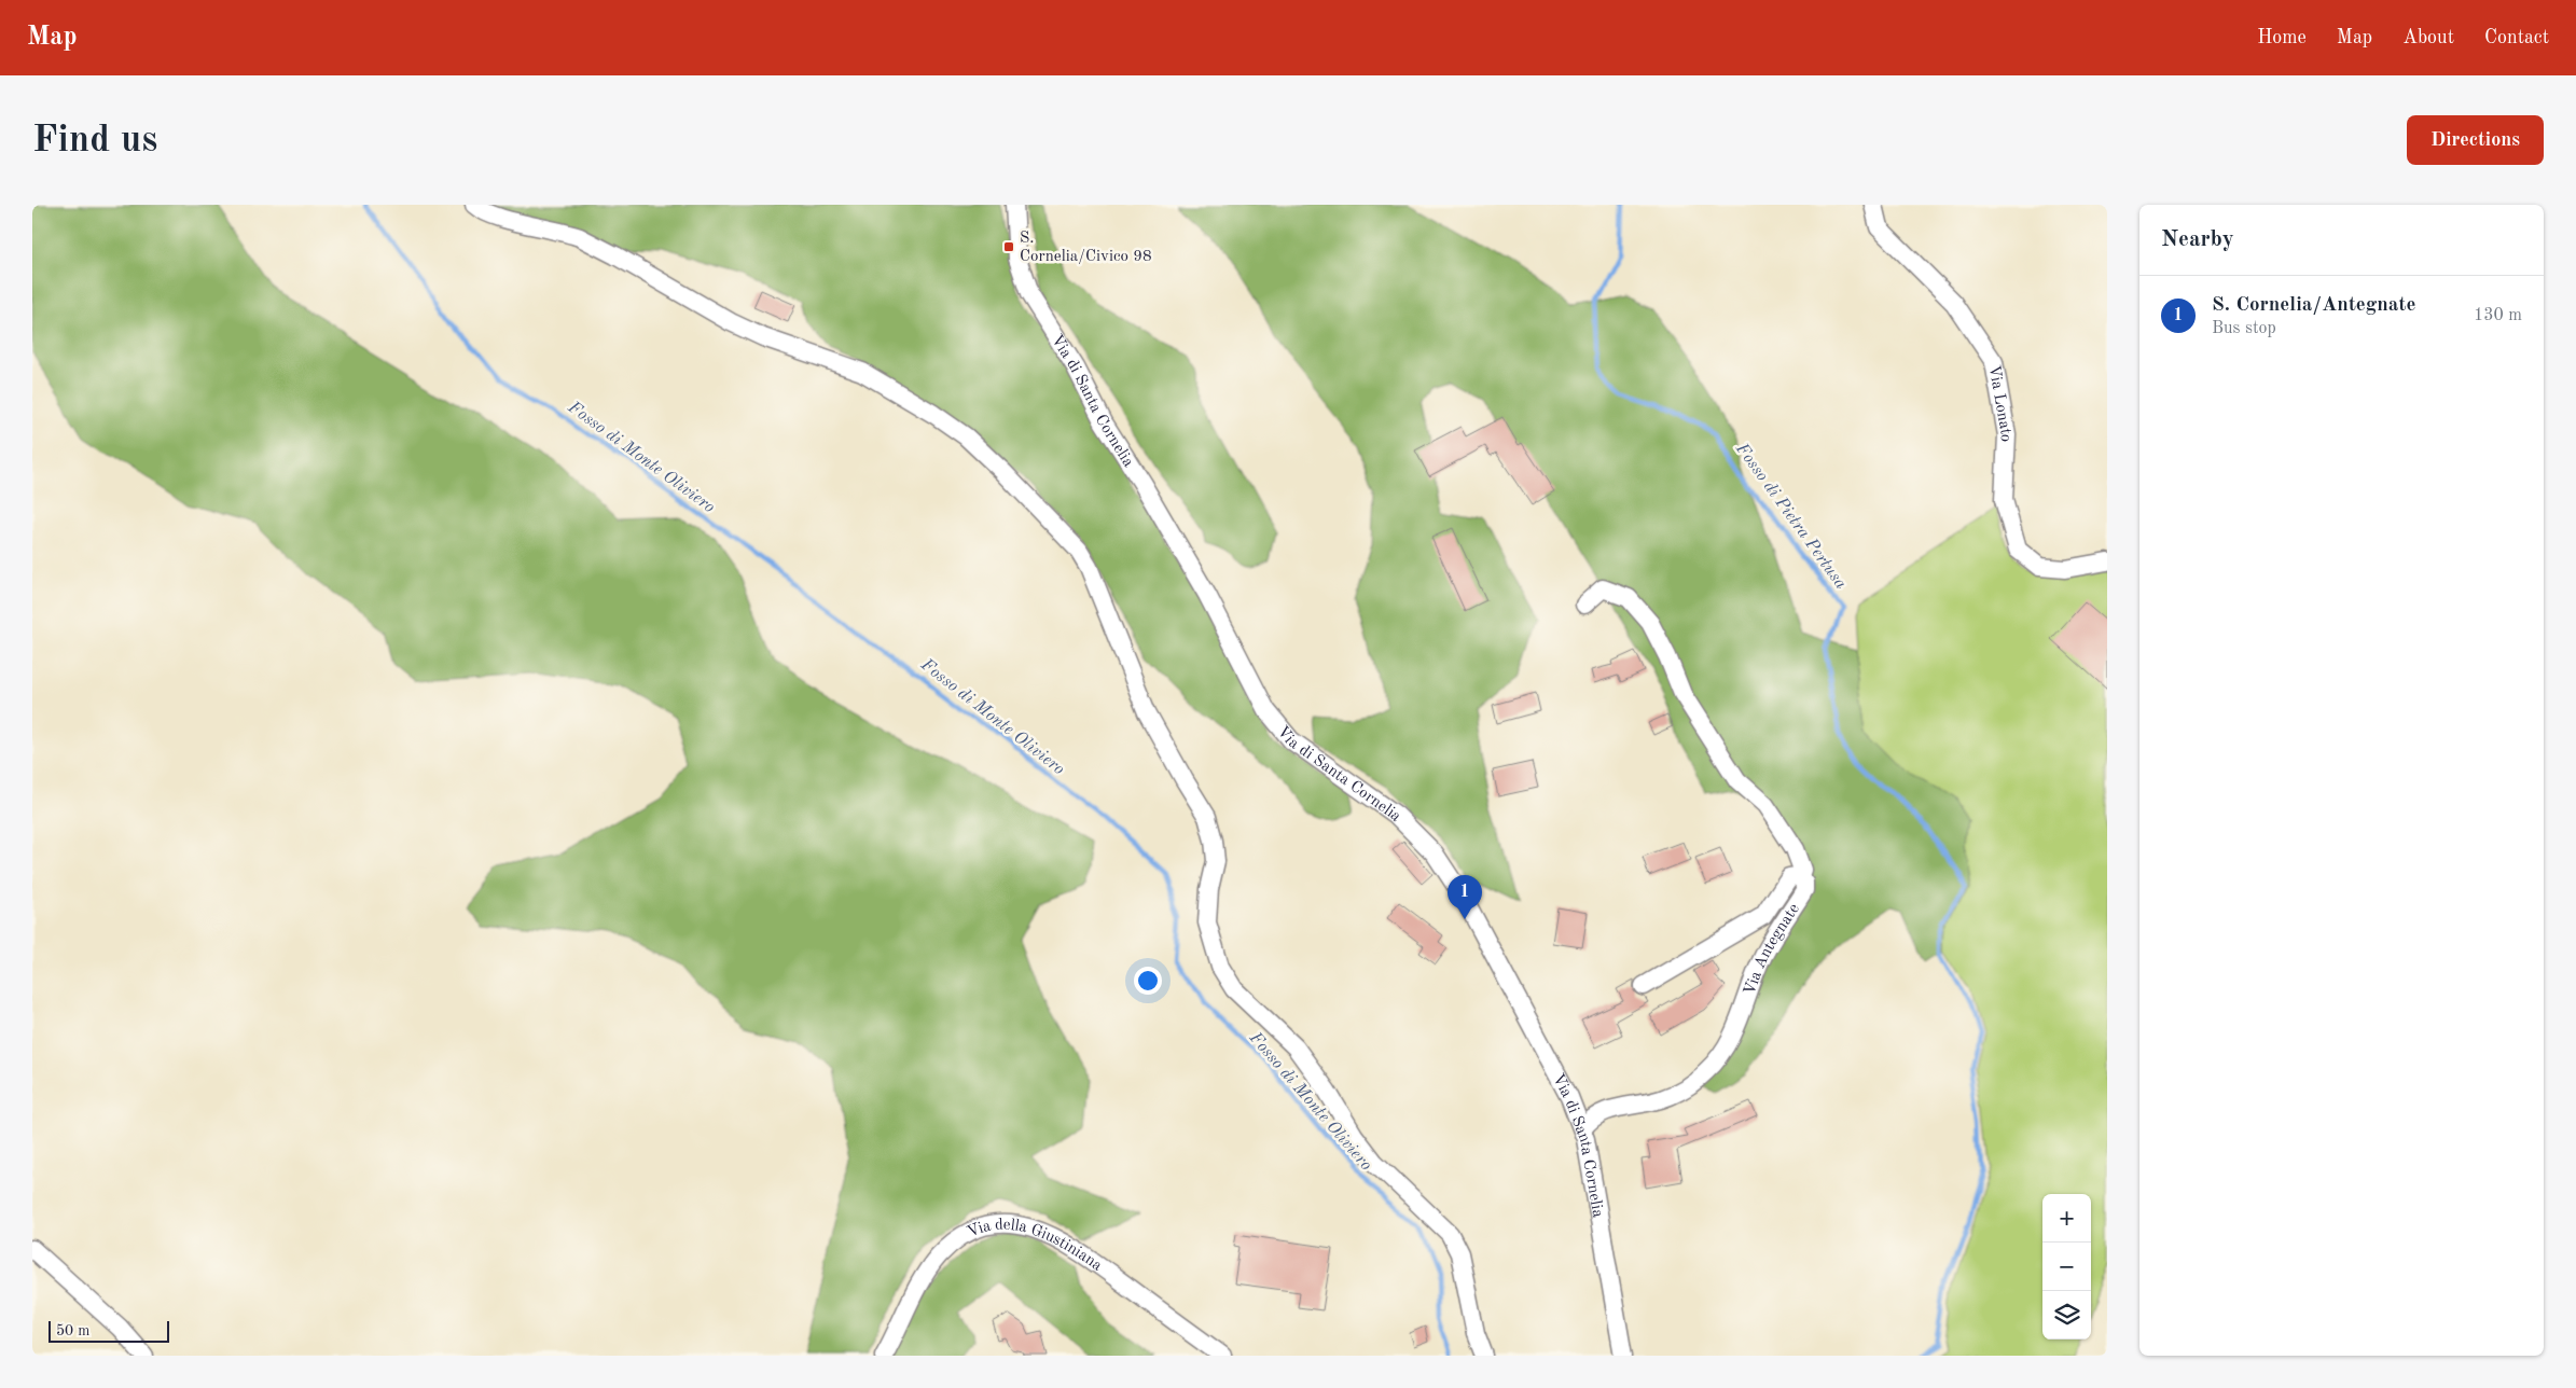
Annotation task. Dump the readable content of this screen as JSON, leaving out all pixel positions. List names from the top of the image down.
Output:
{
  "streets": {
    "street": [
      "Via di Santa Cornelia",
      "Via Lonato",
      "Via Antegnate",
      "Via della Giustiniana"
    ]
  },
  "crossings": [
    ["Via di Santa Cornelia", "Via Antegnate"]
  ],
  "water": ["Fosso di Monte Oliviero", "Fosso di Pietra Pertusa"],
  "places": {
    "transit": ["S. Cornelia/Civico 98"]
  },
  "scale_bar": "50 m",
  "page": {
    "header": "Map",
    "nav": [
      "Home",
      "Map",
      "About",
      "Contact"
    ],
    "buttons": "Directions",
    "title": "Find us",
    "heading": "Nearby",
    "list": [
      {
        "mark": "1",
        "name": "S. Cornelia/Antegnate",
        "note": "Bus stop",
        "value": "130 m"
      }
    ],
    "pins": "1",
    "map_buttons": ["+", "−"],
    "scale": "50 m"
  }
}
